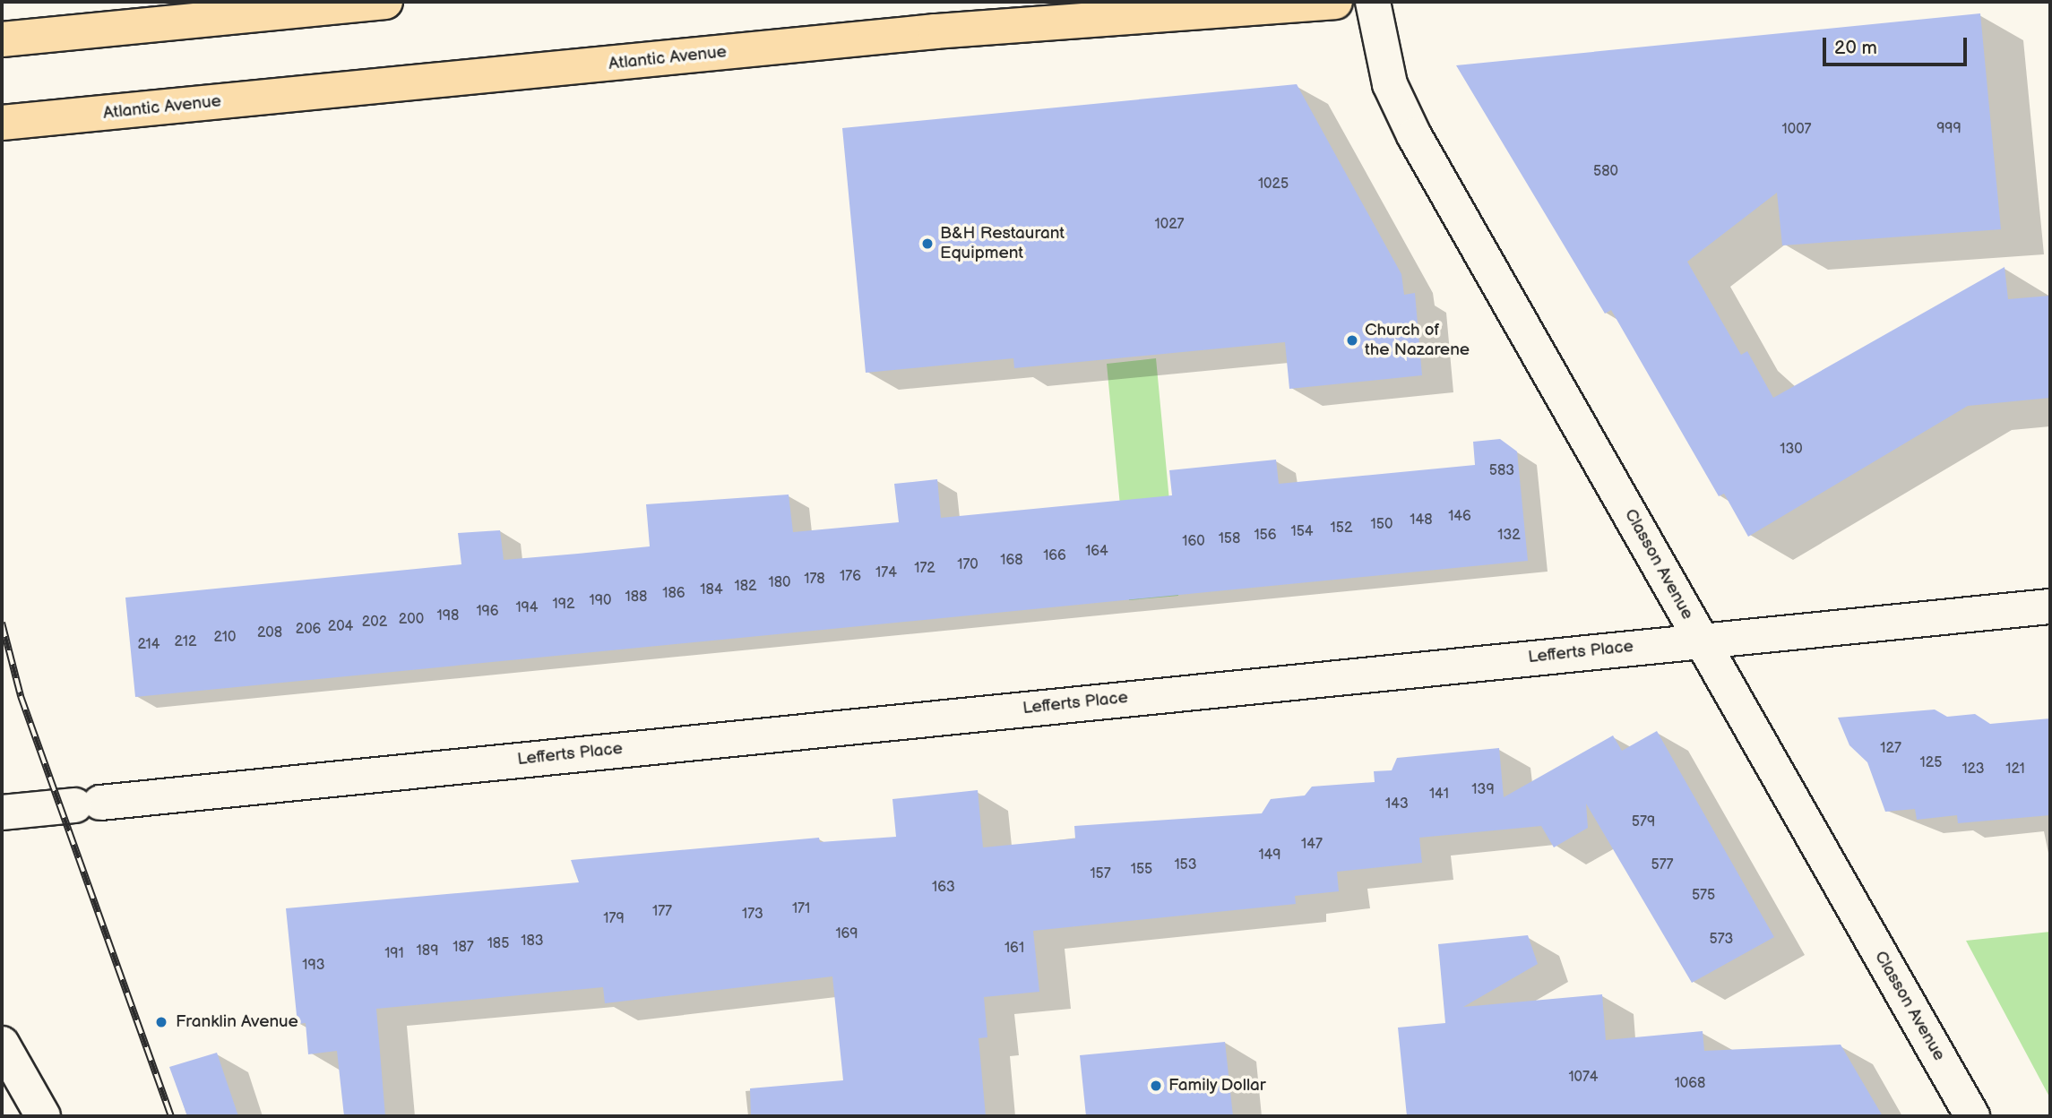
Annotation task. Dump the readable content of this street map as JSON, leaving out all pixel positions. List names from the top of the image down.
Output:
{
  "streets": {
    "main road": ["Atlantic Avenue"],
    "street": ["Classon Avenue", "Lefferts Place"]
  },
  "crossings": [
    ["Classon Avenue", "Lefferts Place"]
  ],
  "places": [
    "B&H Restaurant Equipment",
    "Church of the Nazarene",
    "Franklin Avenue",
    "Family Dollar"
  ],
  "house_numbers": [
    "999",
    "1007",
    "580",
    "1025",
    "1027",
    "130",
    "583",
    "146",
    "148",
    "150",
    "152",
    "154",
    "156",
    "132",
    "158",
    "160",
    "164",
    "166",
    "168",
    "170",
    "172",
    "174",
    "176",
    "178",
    "180",
    "182",
    "184",
    "186",
    "188",
    "190",
    "192",
    "194",
    "196",
    "198",
    "200",
    "202",
    "204",
    "206",
    "208",
    "210",
    "212",
    "214",
    "127",
    "125",
    "123",
    "121",
    "139",
    "141",
    "143",
    "579",
    "147",
    "149",
    "153",
    "577",
    "155",
    "157",
    "163",
    "575",
    "171",
    "177",
    "173",
    "179",
    "169",
    "573",
    "183",
    "185",
    "187",
    "161",
    "189",
    "191",
    "193",
    "1074",
    "1068"
  ],
  "scale_bar": "20 m"
}
